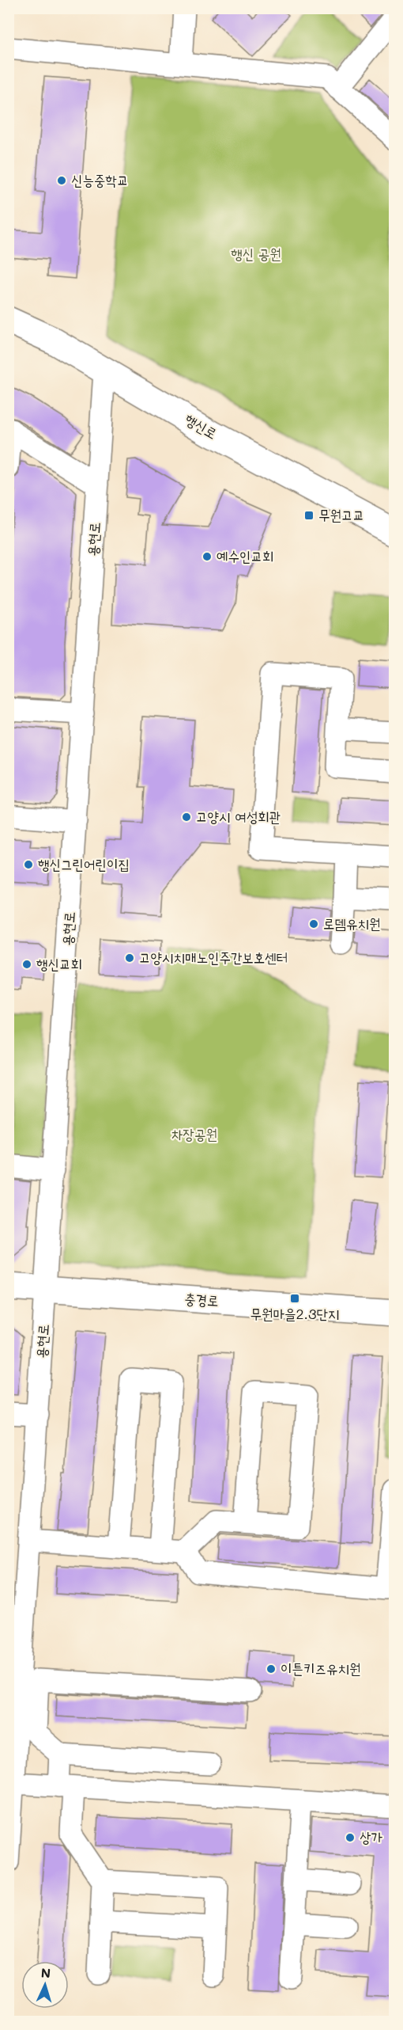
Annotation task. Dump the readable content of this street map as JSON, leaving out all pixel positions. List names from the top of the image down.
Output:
{
  "streets": {
    "main road": ["행신로", "충경로"],
    "street": ["용현로"]
  },
  "crossings": [
    ["행신로", "용현로"],
    ["용현로", "충경로"]
  ],
  "parks": ["행신 공원", "차장공원"],
  "places": {
    "other": [
      "신능중학교",
      "예수인교회",
      "고양시 여성회관",
      "행신그린어린이집",
      "로뎀유치원",
      "고양시치매노인주간보호센터",
      "행신교회",
      "이튼키즈유치원",
      "상가"
    ],
    "transit": ["무원고교", "무원마을2.3단지"]
  },
  "north": "top"
}
